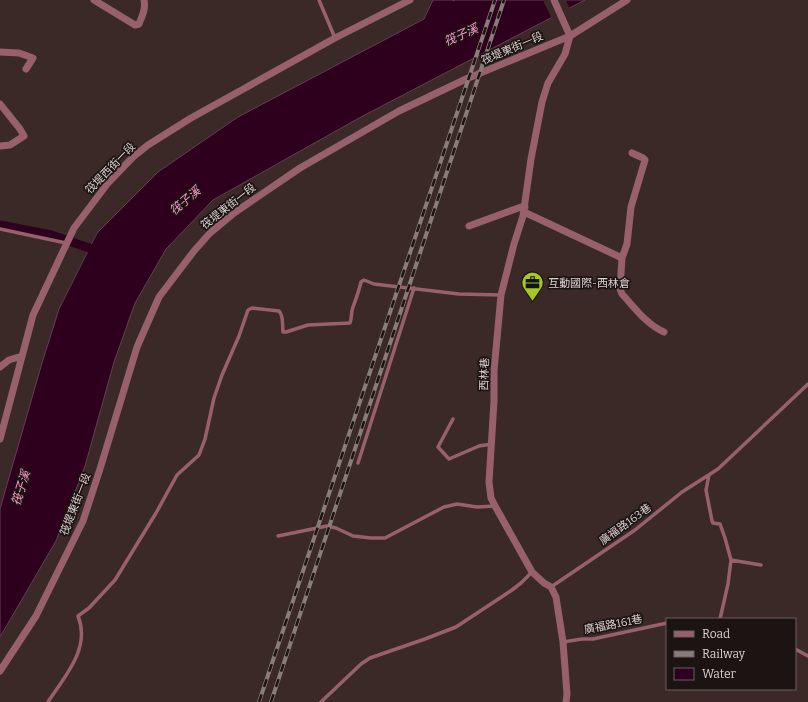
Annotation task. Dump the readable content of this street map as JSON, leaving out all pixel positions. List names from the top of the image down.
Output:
{
  "streets": {
    "street": ["筏堤東街一段", "筏堤西街一段", "西林巷"],
    "lane": ["廣福路163巷", "廣福路161巷"]
  },
  "crossings": [
    ["筏堤東街一段", "西林巷"],
    ["西林巷", "廣福路163巷"]
  ],
  "water": ["筏子溪"],
  "places": {
    "office": ["互動國際-西林倉"]
  },
  "legend": ["Road", "Railway", "Water"]
}
